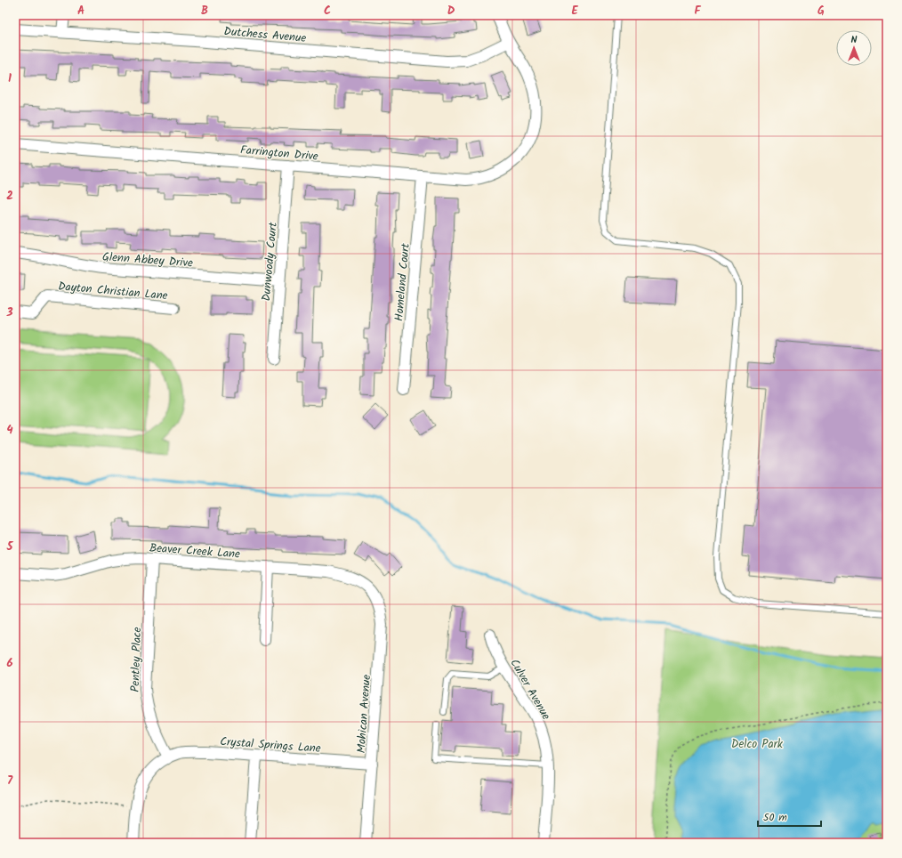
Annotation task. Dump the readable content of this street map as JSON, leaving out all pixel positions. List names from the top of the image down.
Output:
{
  "streets": {
    "street": [
      "Dutchess Avenue",
      "Farrington Drive",
      "Glenn Abbey Drive",
      "Dunwoody Court",
      "Homeland Court",
      "Dayton Christian Lane",
      "Beaver Creek Lane",
      "Pentley Place",
      "Culver Avenue",
      "Mohican Avenue",
      "Crystal Springs Lane"
    ]
  },
  "crossings": [
    ["Dutchess Avenue", "Farrington Drive"],
    ["Farrington Drive", "Dunwoody Court"],
    ["Farrington Drive", "Homeland Court"],
    ["Glenn Abbey Drive", "Dunwoody Court"],
    ["Beaver Creek Lane", "Pentley Place"],
    ["Beaver Creek Lane", "Mohican Avenue"],
    ["Pentley Place", "Crystal Springs Lane"],
    ["Mohican Avenue", "Crystal Springs Lane"]
  ],
  "parks": ["Delco Park"],
  "scale_bar": "50 m",
  "north": "top",
  "grid": {
    "columns": [
      "A",
      "B",
      "C",
      "D",
      "E",
      "F",
      "G"
    ],
    "rows": [
      "1",
      "2",
      "3",
      "4",
      "5",
      "6",
      "7"
    ]
  }
}
